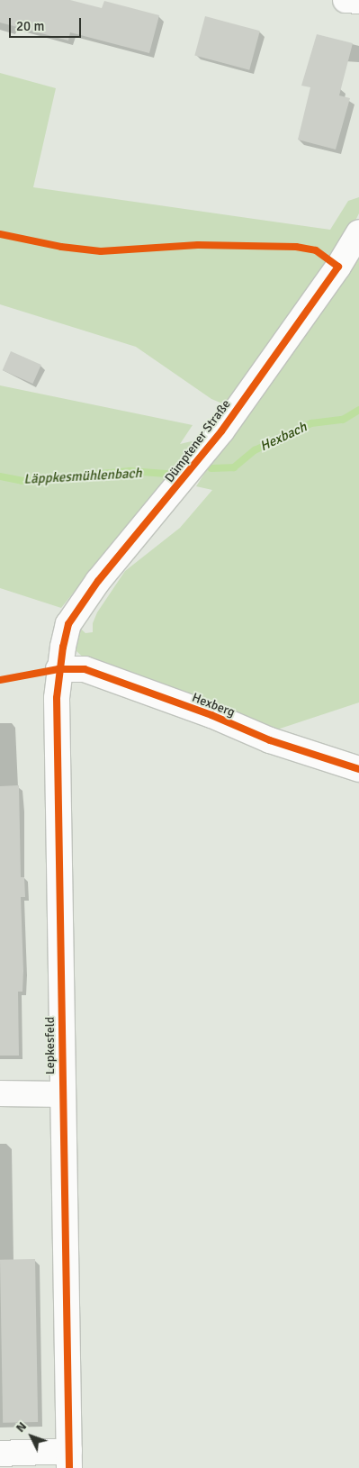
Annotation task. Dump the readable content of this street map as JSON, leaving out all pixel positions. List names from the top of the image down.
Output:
{
  "streets": {
    "street": ["Dümptener Straße", "Hexberg", "Lepkesfeld"]
  },
  "crossings": [
    ["Dümptener Straße", "Lepkesfeld"],
    ["Hexberg", "Lepkesfeld"]
  ],
  "water": ["Hexbach", "Läppkesmühlenbach"],
  "scale_bar": "20 m",
  "north": "top left"
}
